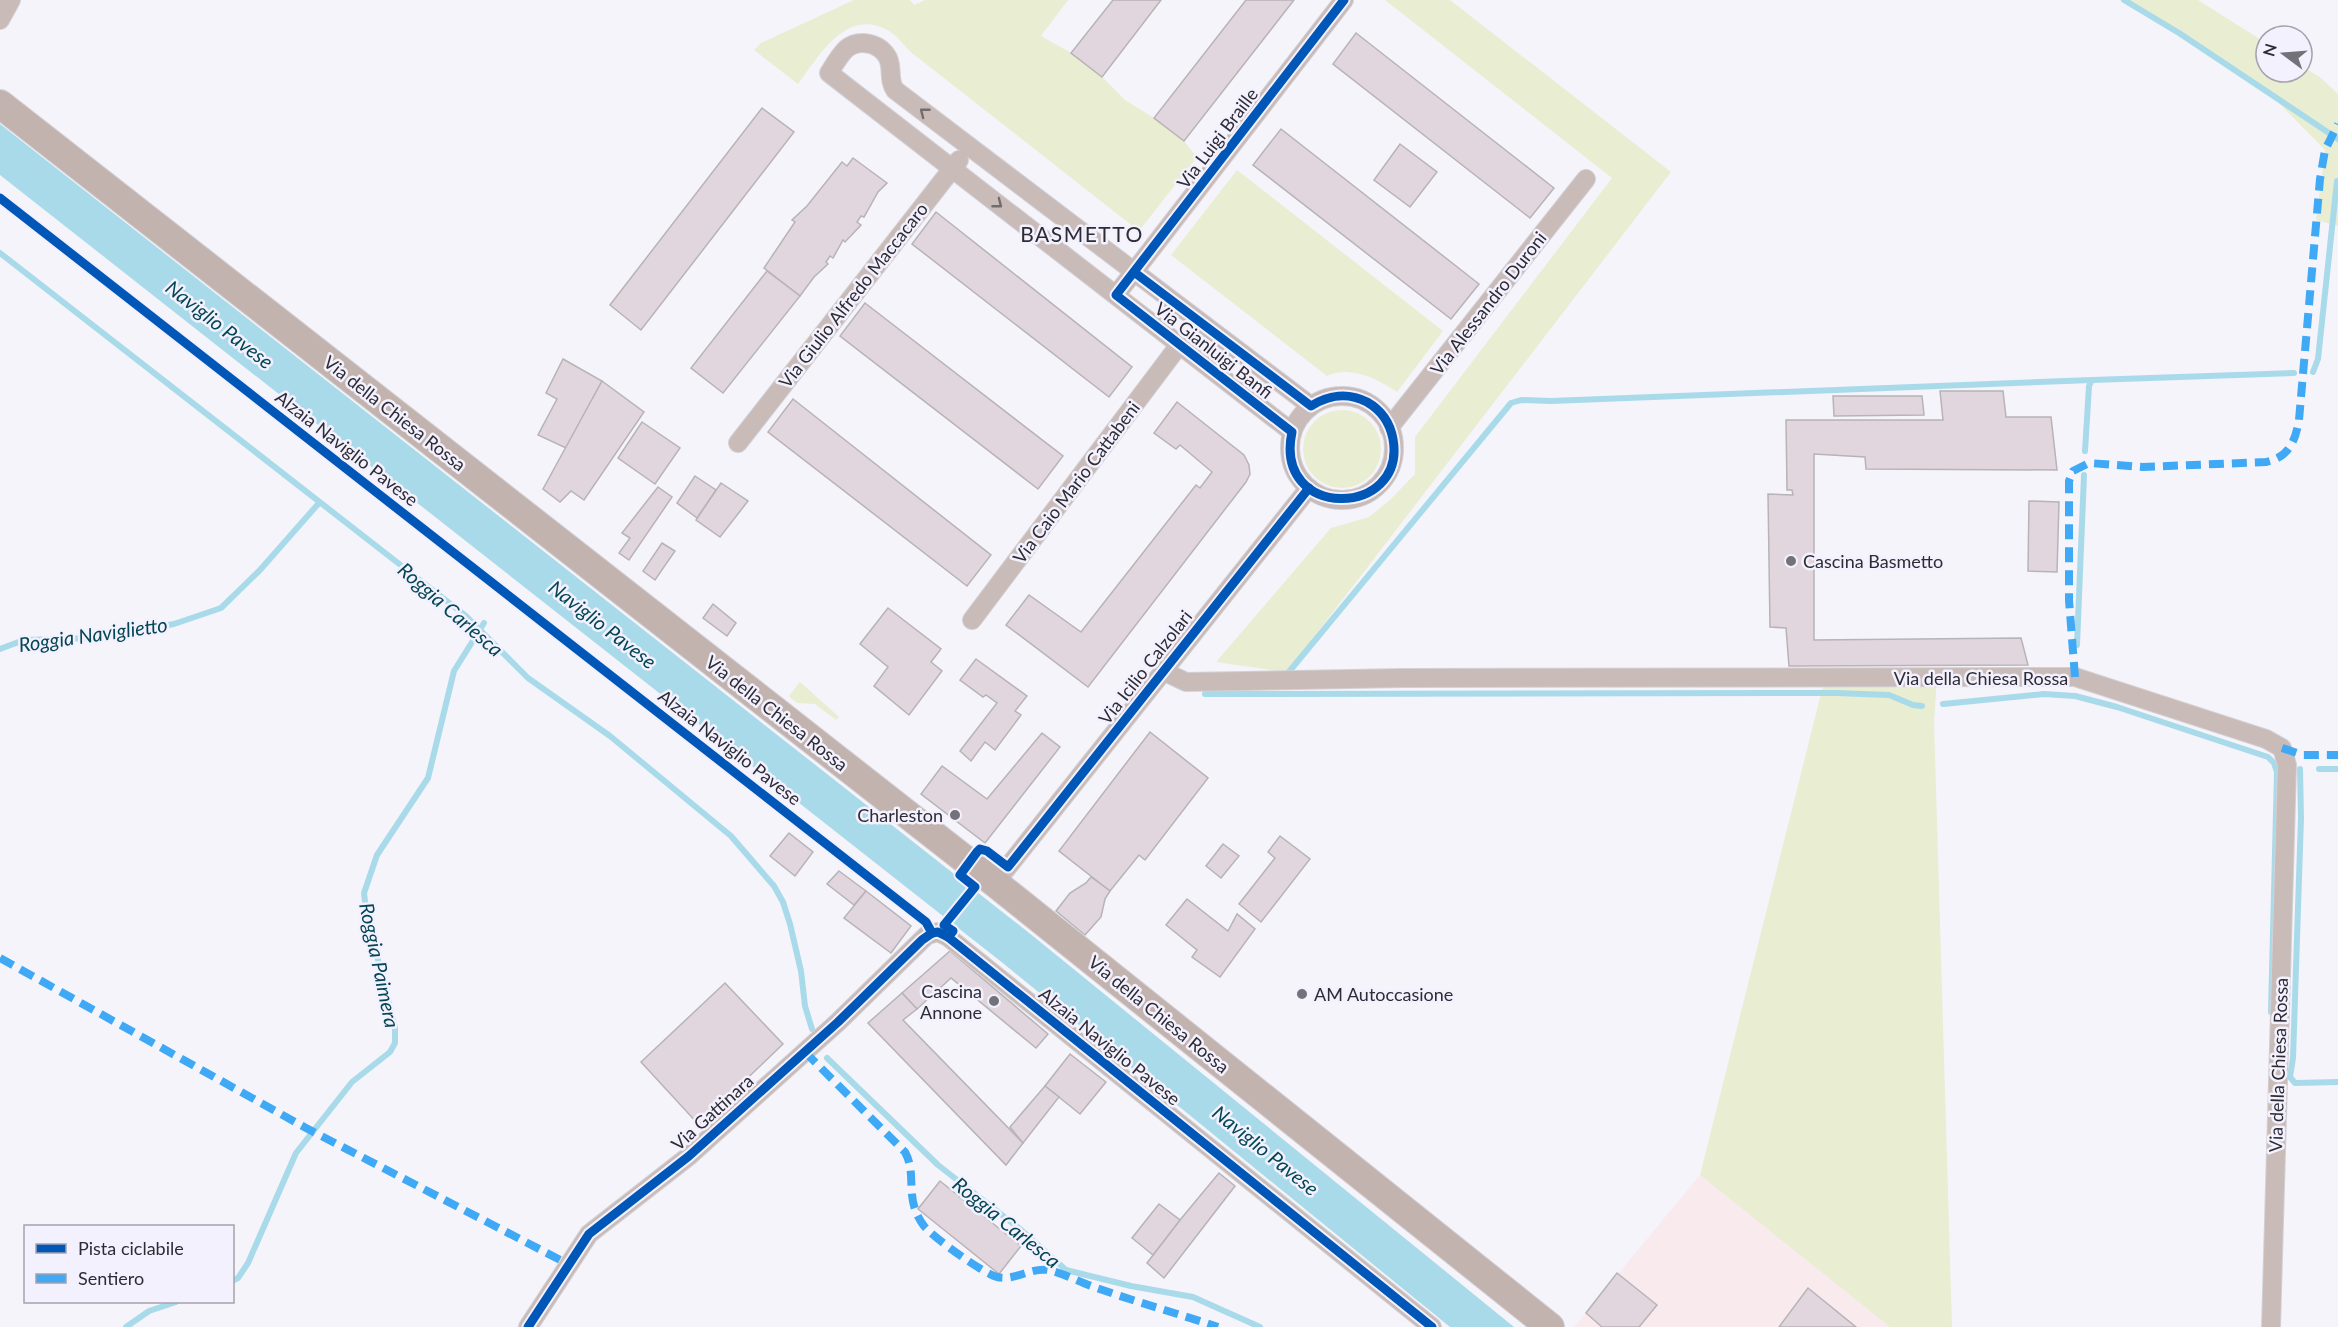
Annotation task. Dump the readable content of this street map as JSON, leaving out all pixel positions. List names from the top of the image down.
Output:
{
  "streets": {
    "main road": ["Via della Chiesa Rossa"],
    "street": [
      "Via Luigi Braille",
      "Via Giulio Alfredo Maccacaro",
      "Via Alessandro Duroni",
      "Via Gianluigi Banfi",
      "Alzaia Naviglio Pavese",
      "Via Caio Mario Cattabeni",
      "Via Icilio Calzolari",
      "Via Gattinara"
    ]
  },
  "crossings": [
    ["Via Luigi Braille", "Via Gianluigi Banfi"],
    ["Via Giulio Alfredo Maccacaro", "Via Gianluigi Banfi"],
    ["Via Alessandro Duroni", "Via Gianluigi Banfi"],
    ["Via Alessandro Duroni", "Via Icilio Calzolari"],
    ["Via Gianluigi Banfi", "Via Caio Mario Cattabeni"],
    ["Via Gianluigi Banfi", "Via Icilio Calzolari"],
    ["Via della Chiesa Rossa", "Via Icilio Calzolari"],
    ["Alzaia Naviglio Pavese", "Via Gattinara"]
  ],
  "districts": ["BASMETTO"],
  "water": [
    "Naviglio Pavese",
    "Roggia Carlesca",
    "Roggia Naviglietto",
    "Roggia Paimera"
  ],
  "places": [
    "Cascina Basmetto",
    "Charleston",
    "AM Autoccasione",
    "Cascina Annone"
  ],
  "legend": ["Pista ciclabile", "Sentiero"],
  "north": "left"
}
